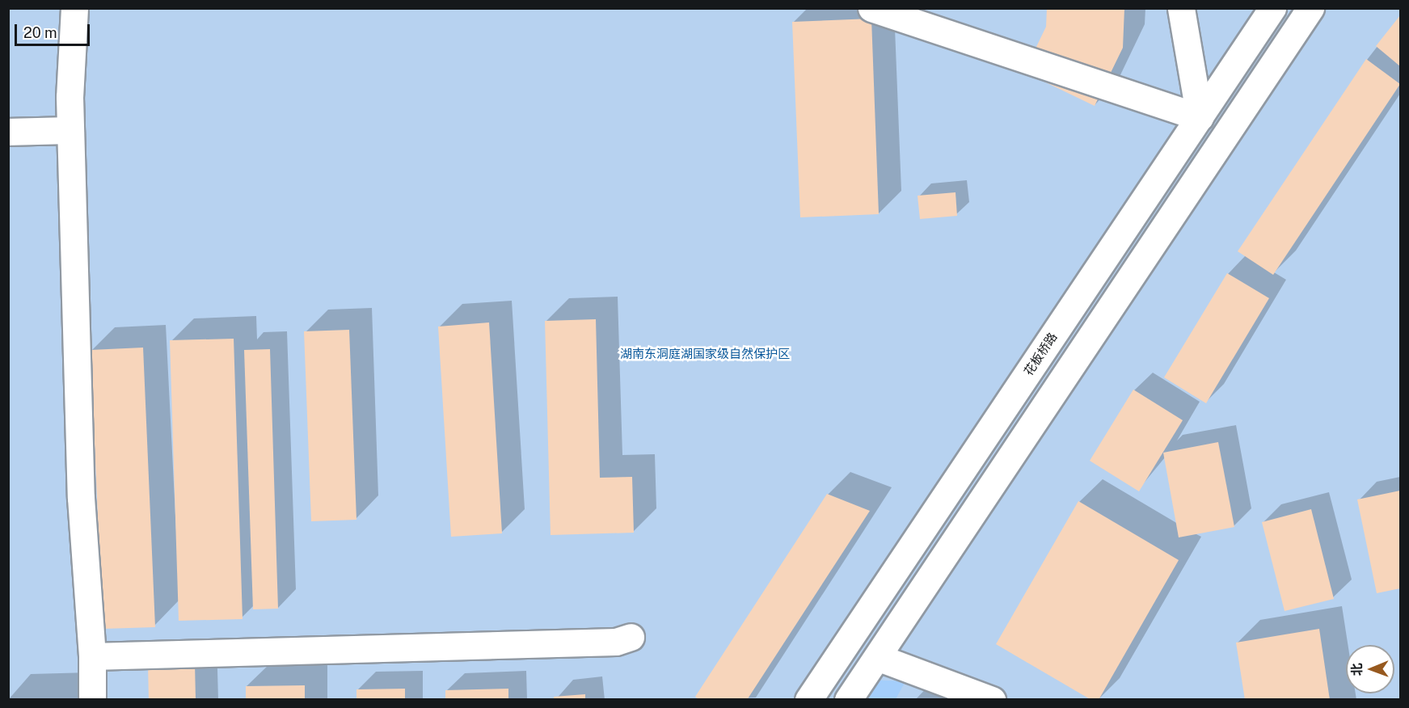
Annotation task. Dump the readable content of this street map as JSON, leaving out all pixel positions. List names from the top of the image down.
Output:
{
  "streets": {
    "street": ["花板桥路"]
  },
  "parks": ["湖南东洞庭湖国家级自然保护区"],
  "scale_bar": "20 m",
  "north": "left"
}
